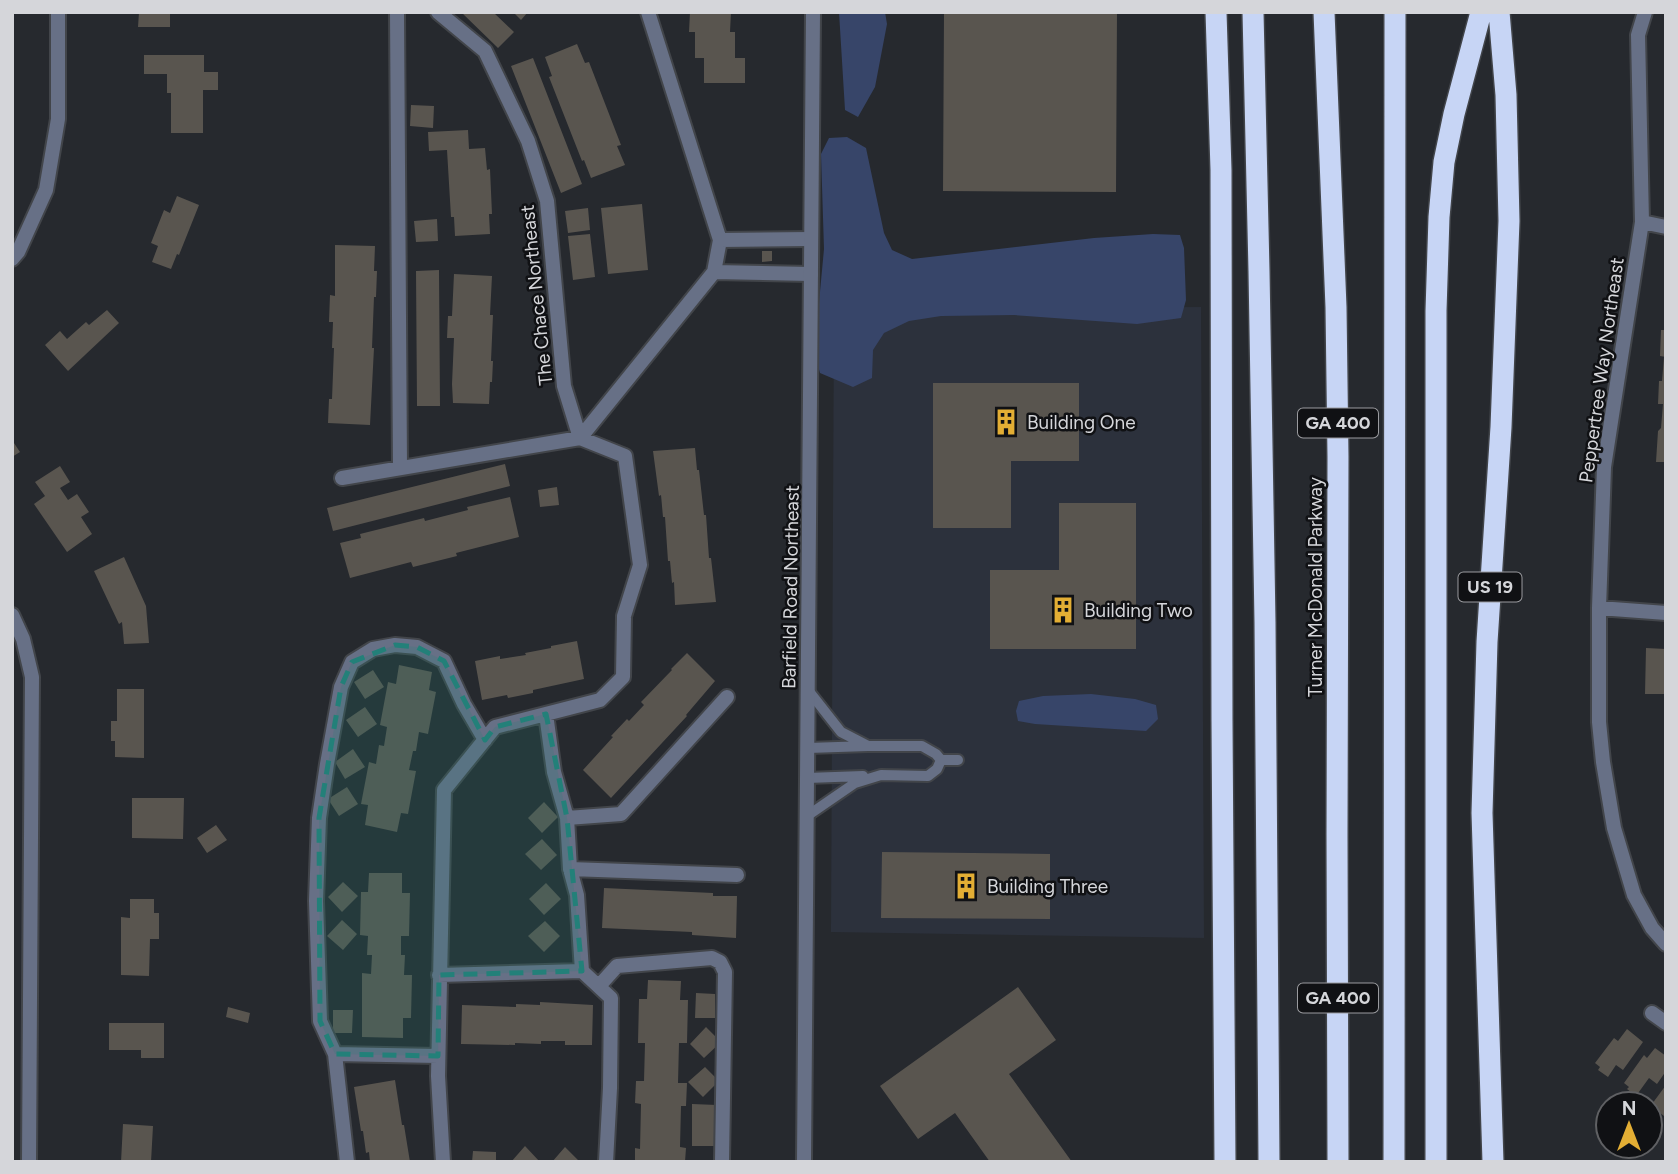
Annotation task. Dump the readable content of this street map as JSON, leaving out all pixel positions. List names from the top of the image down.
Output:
{
  "streets": {
    "highway": ["GA 400", "Turner McDonald Parkway", "US 19"],
    "street": ["The Chace Northeast", "Peppertree Way Northeast", "Barfield Road Northeast"]
  },
  "places": {
    "building": ["Building One", "Building Two", "Building Three"]
  },
  "north": "top"
}
